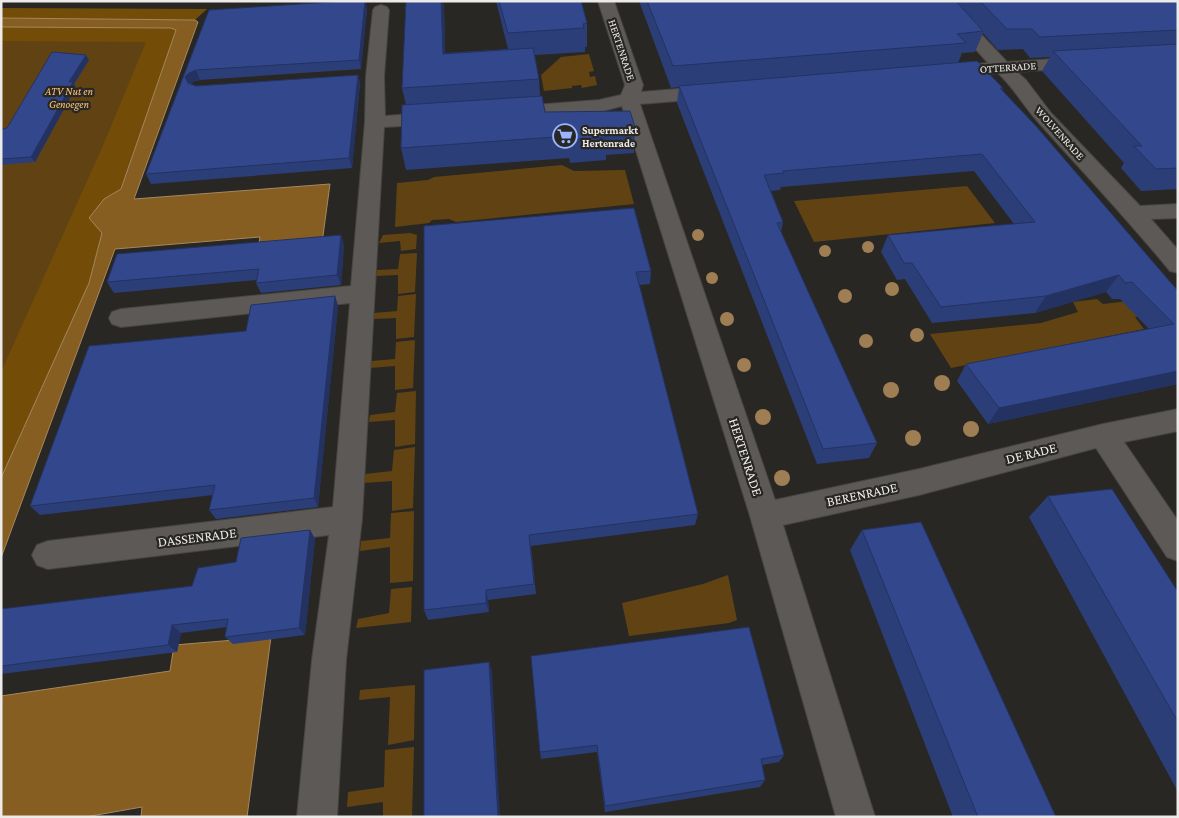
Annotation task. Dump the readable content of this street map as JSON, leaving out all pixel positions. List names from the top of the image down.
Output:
{
  "streets": {
    "street": [
      "HERTENRADE",
      "OTTERRADE",
      "WOLVENRADE",
      "DE RADE",
      "BERENRADE",
      "DASSENRADE"
    ]
  },
  "crossings": [
    ["HERTENRADE", "BERENRADE"],
    ["OTTERRADE", "WOLVENRADE"],
    ["DE RADE", "BERENRADE"]
  ],
  "parks": ["ATV Nut en Genoegen"],
  "places": {
    "supermarket": ["Supermarkt Hertenrade"]
  }
}
